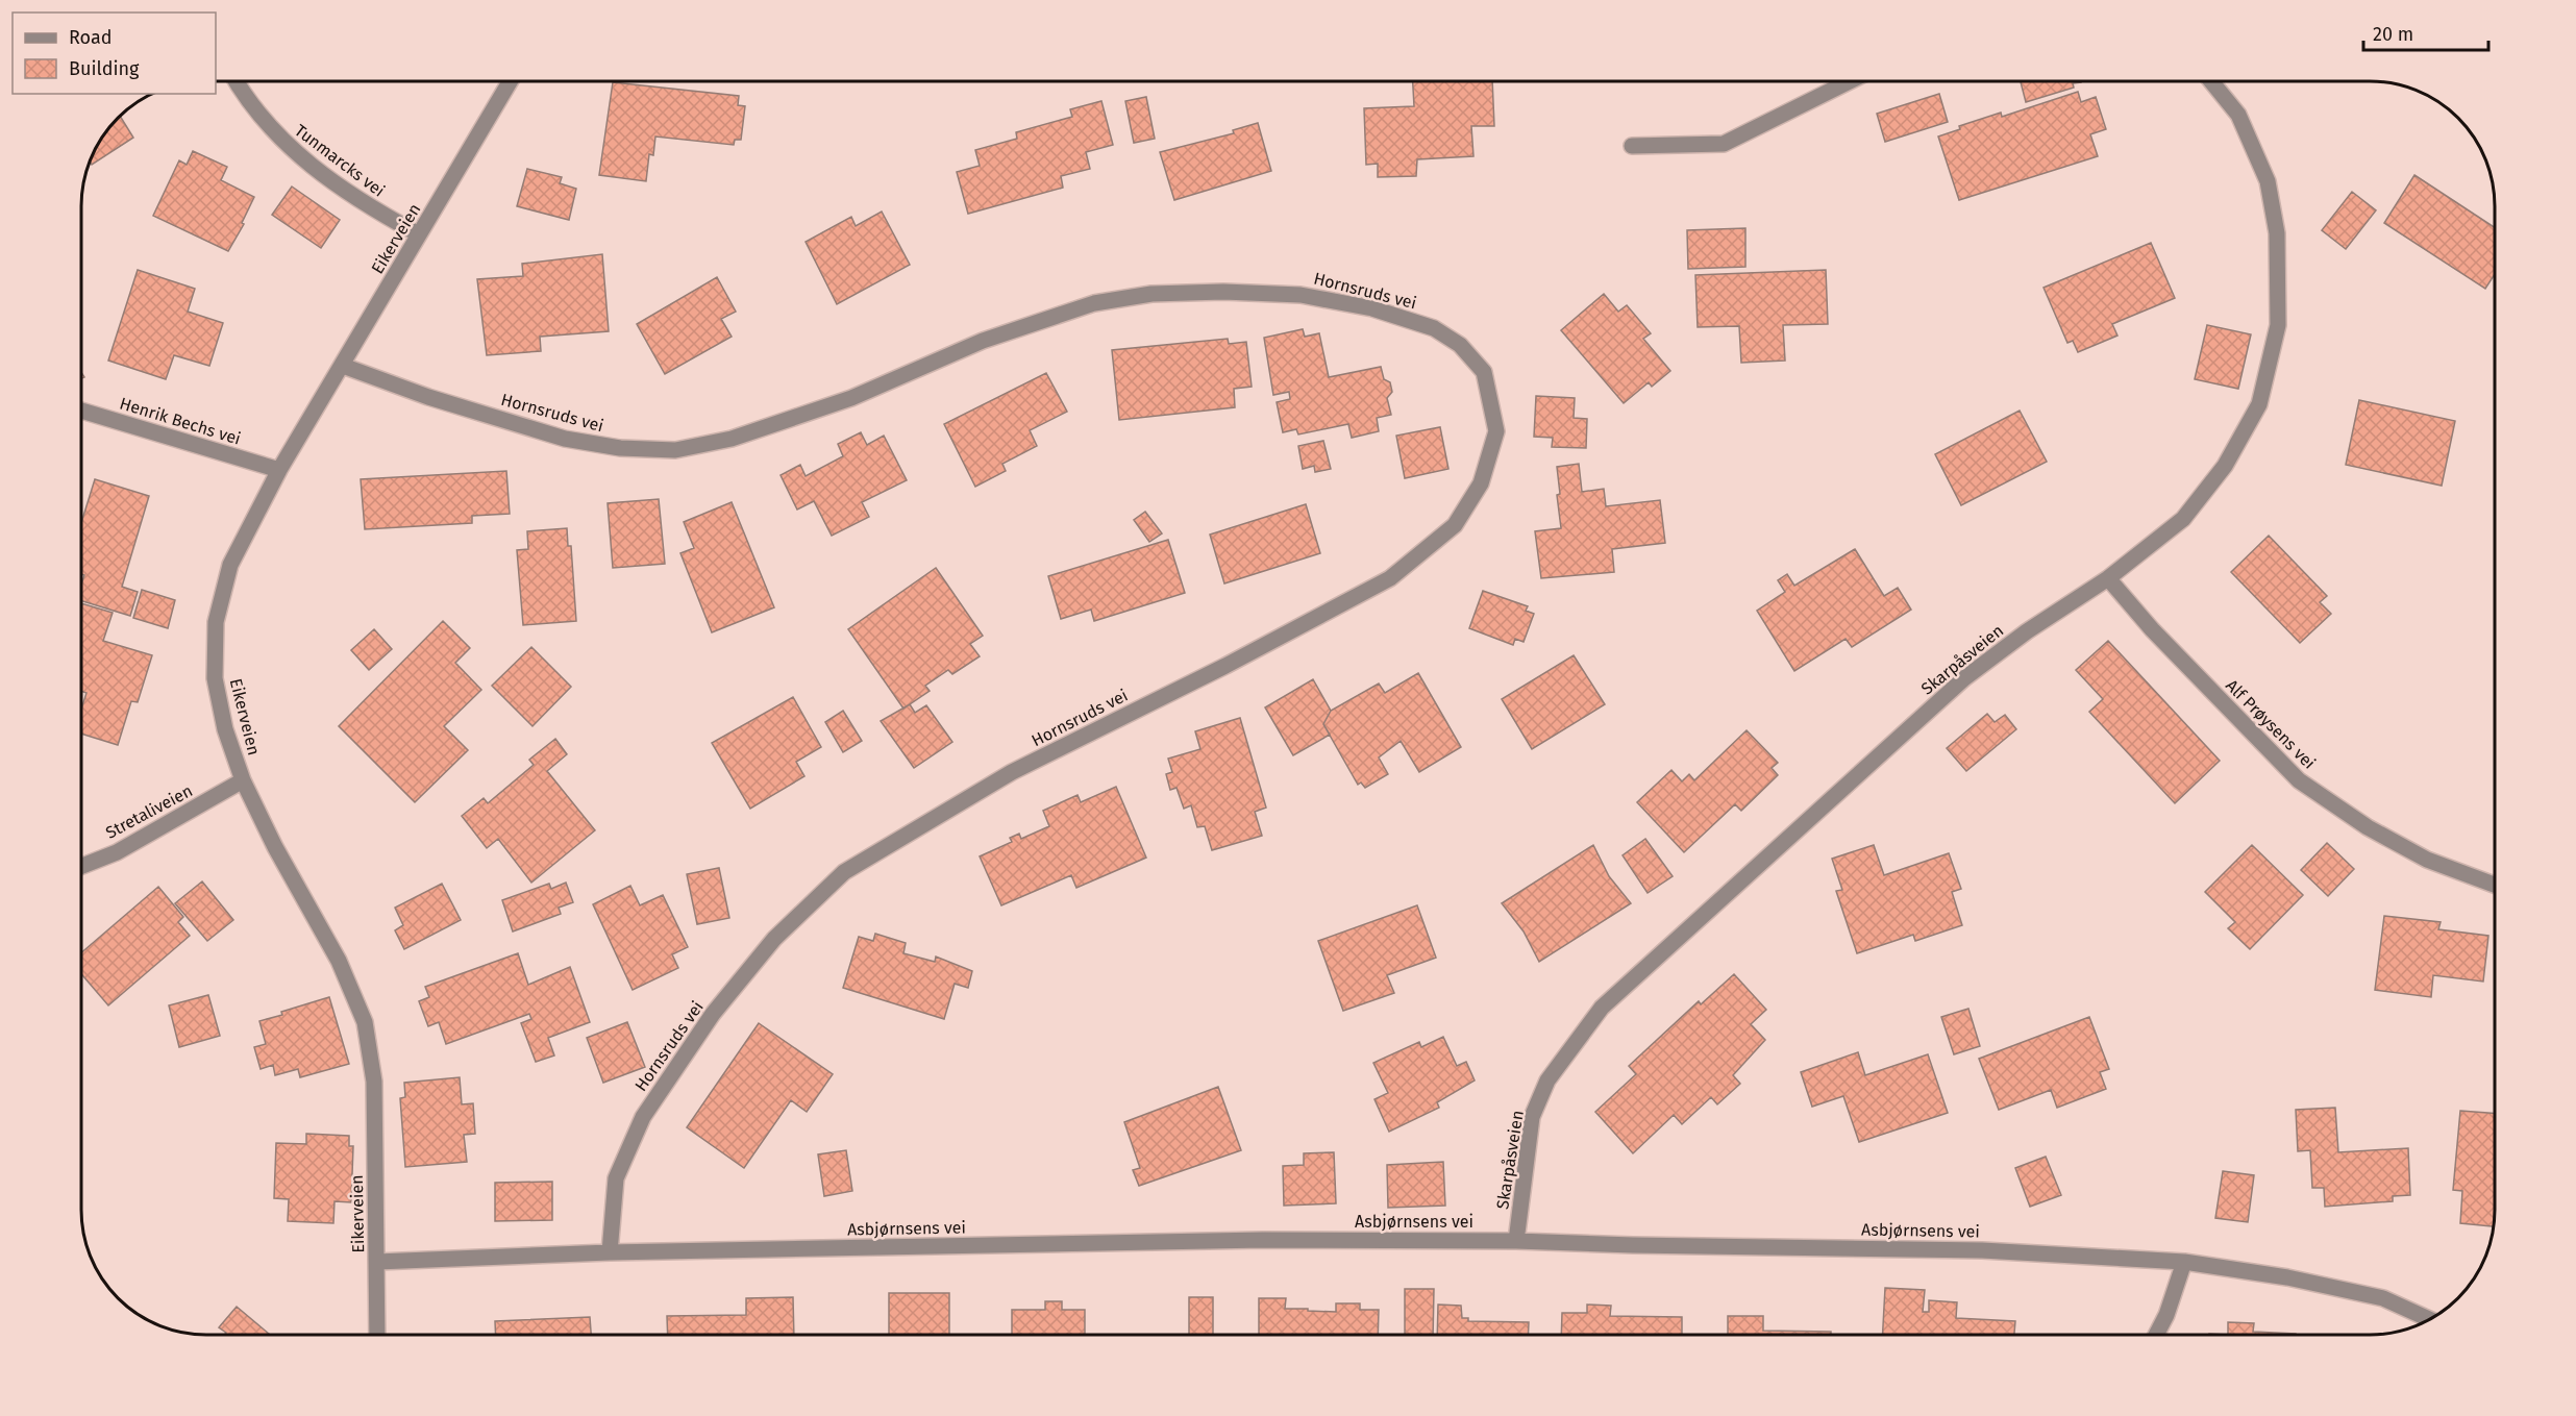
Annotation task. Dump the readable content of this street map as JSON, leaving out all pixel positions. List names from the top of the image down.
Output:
{
  "streets": {
    "street": [
      "Tunmarcks vei",
      "Eikerveien",
      "Hornsruds vei",
      "Henrik Bechs vei",
      "Skarpåsveien",
      "Alf Prøysens vei",
      "Stretaliveien",
      "Asbjørnsens vei"
    ]
  },
  "crossings": [
    ["Tunmarcks vei", "Eikerveien"],
    ["Eikerveien", "Hornsruds vei"],
    ["Eikerveien", "Henrik Bechs vei"],
    ["Eikerveien", "Stretaliveien"],
    ["Eikerveien", "Asbjørnsens vei"],
    ["Hornsruds vei", "Asbjørnsens vei"],
    ["Skarpåsveien", "Alf Prøysens vei"],
    ["Skarpåsveien", "Asbjørnsens vei"]
  ],
  "legend": ["Road", "Building"],
  "scale_bar": "20 m"
}
